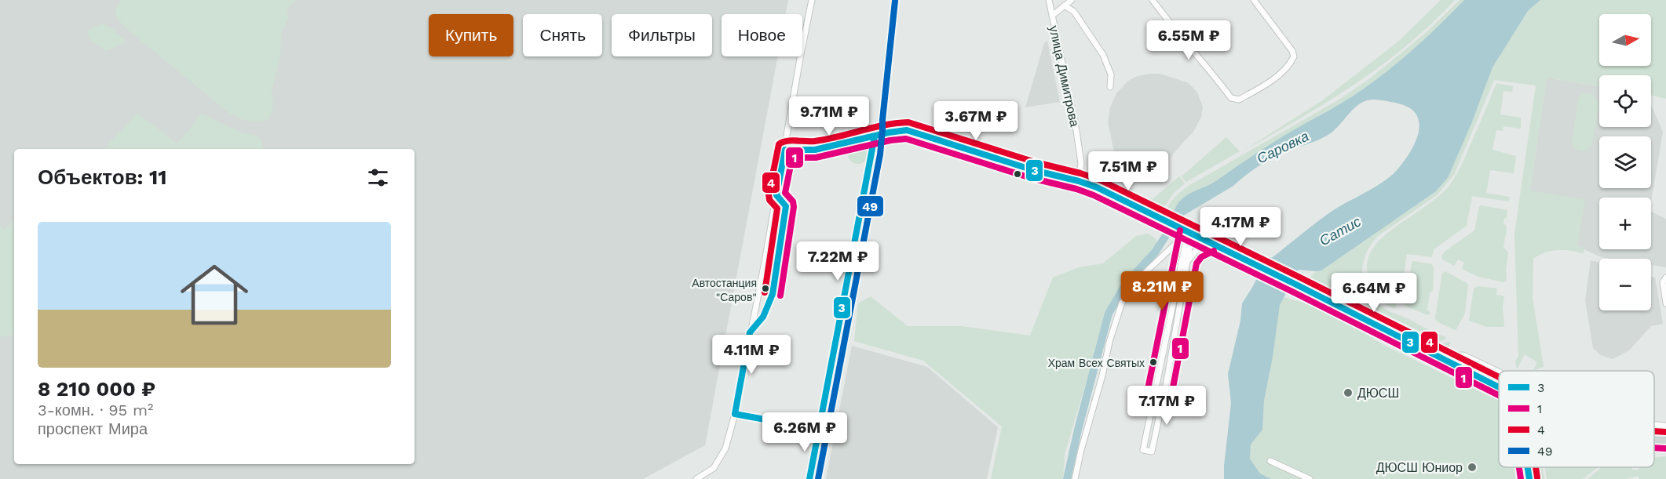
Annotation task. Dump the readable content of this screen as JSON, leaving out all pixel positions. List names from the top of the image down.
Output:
{
  "streets": {
    "street": ["улица Димитрова"]
  },
  "water": ["Саровка", "Сатис"],
  "places": [
    "Автостанция \"Саров\"",
    "Храм Всех Святых",
    "ДЮСШ",
    "ДЮСШ Юниор"
  ],
  "lines": [
    "transit line 49",
    "transit line 4",
    "transit line 3",
    "transit line 1"
  ],
  "legend": [
    "3",
    "1",
    "4",
    "49"
  ],
  "north": "right",
  "page": {
    "map_buttons": ["+", "−"],
    "chip": [
      "Купить",
      "Снять",
      "Фильтры",
      "Новое"
    ],
    "price": [
      "6.55M ₽",
      "9.71M ₽",
      "3.67M ₽",
      "7.51M ₽",
      "4.17M ₽",
      "7.22M ₽",
      "8.21M ₽",
      "6.64M ₽",
      "4.11M ₽",
      "7.17M ₽",
      "6.26M ₽"
    ],
    "heading": "Объектов: 11",
    "list": [
      {
        "name": "8 210 000 ₽",
        "note": "3-комн. · 95 m² · проспект Мира"
      }
    ]
  }
}
